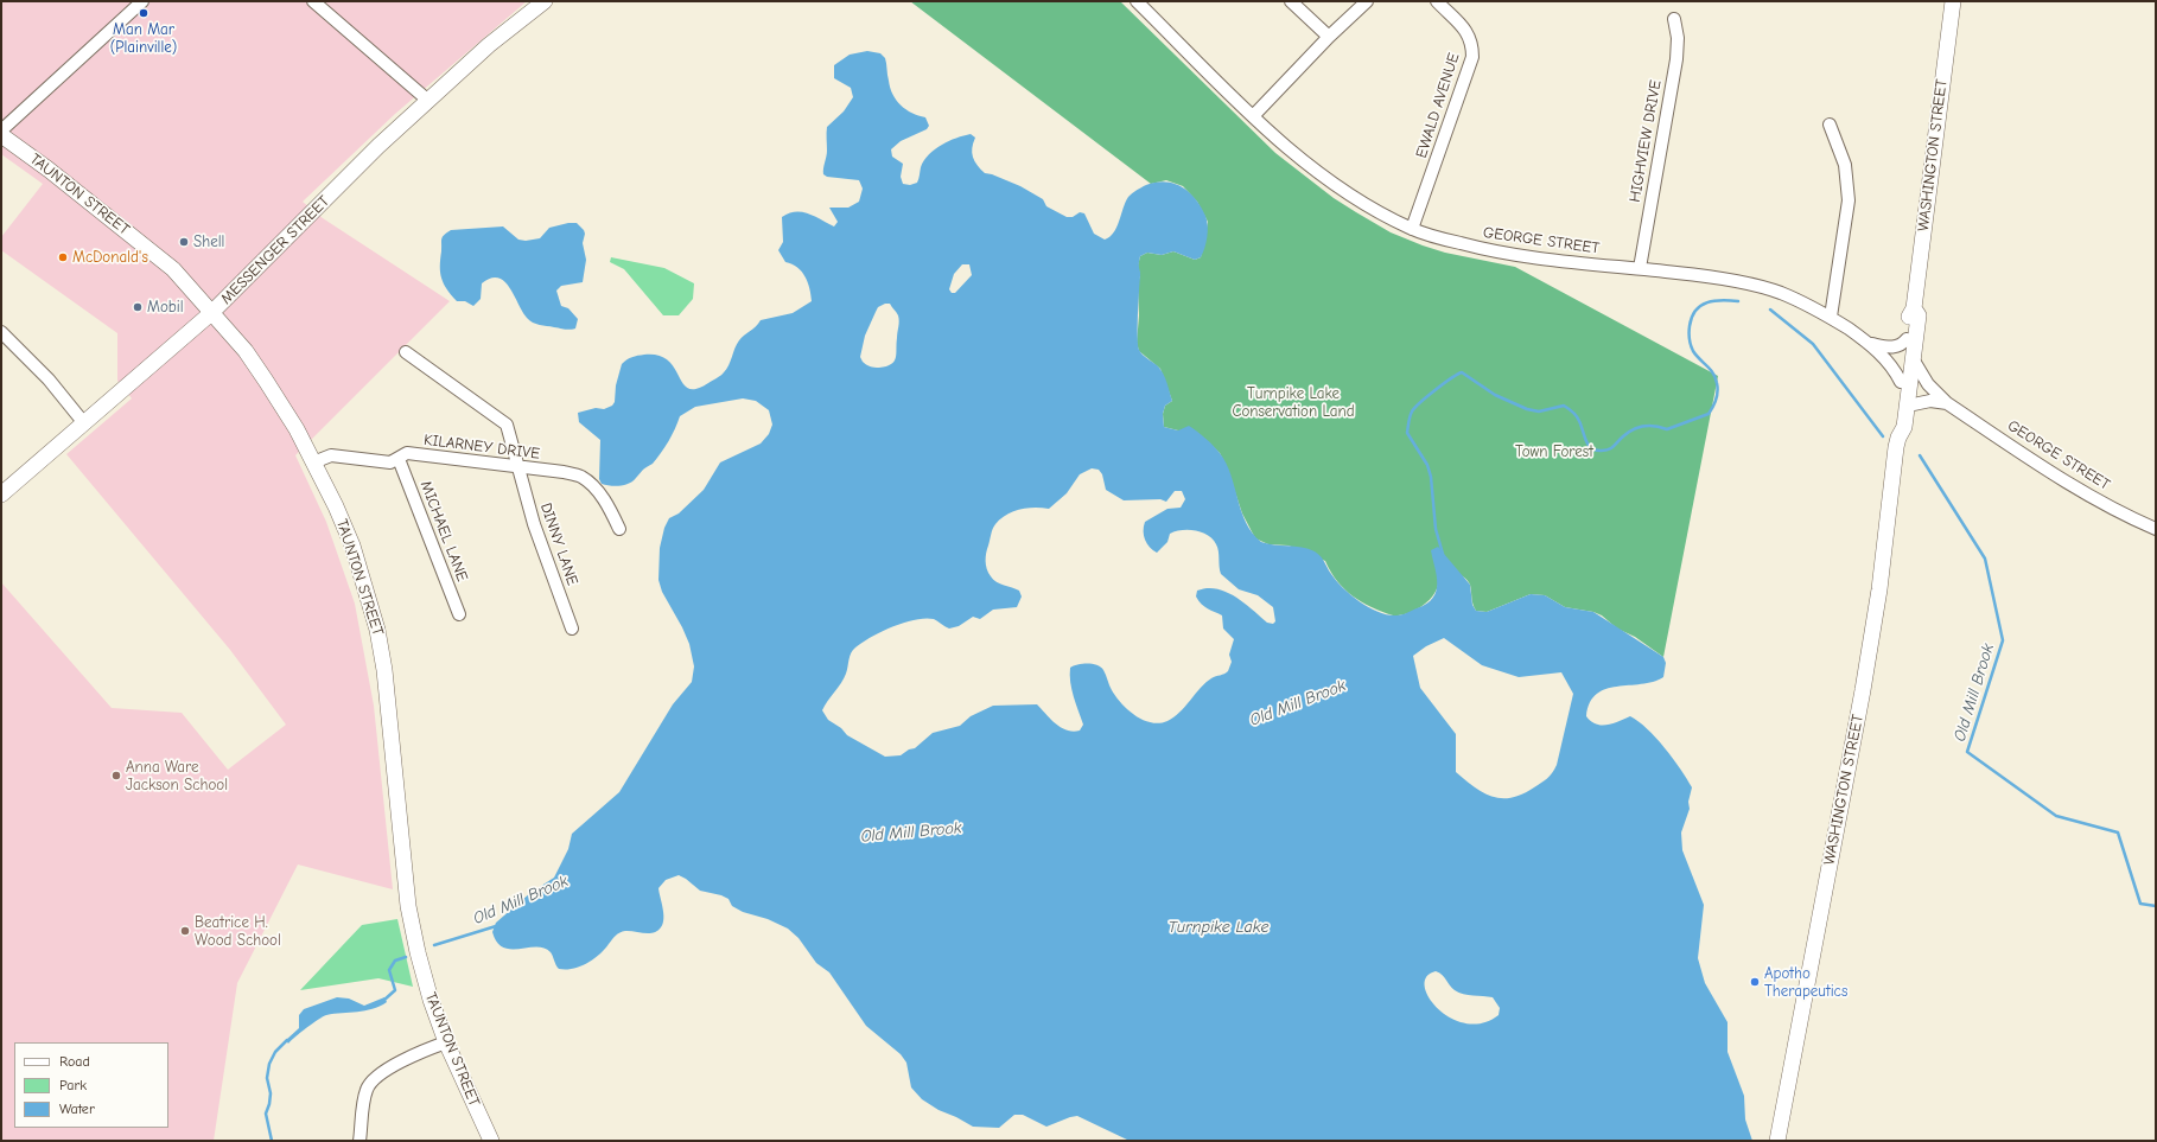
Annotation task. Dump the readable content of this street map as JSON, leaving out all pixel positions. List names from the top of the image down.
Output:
{
  "streets": {
    "main road": ["WASHINGTON STREET", "TAUNTON STREET", "MESSENGER STREET"],
    "street": [
      "EWALD AVENUE",
      "HIGHVIEW DRIVE",
      "GEORGE STREET",
      "KILARNEY DRIVE",
      "MICHAEL LANE",
      "DINNY LANE"
    ]
  },
  "crossings": [
    ["EWALD AVENUE", "GEORGE STREET"],
    ["HIGHVIEW DRIVE", "GEORGE STREET"],
    ["WASHINGTON STREET", "GEORGE STREET"],
    ["TAUNTON STREET", "MESSENGER STREET"],
    ["TAUNTON STREET", "KILARNEY DRIVE"],
    ["KILARNEY DRIVE", "MICHAEL LANE"],
    ["KILARNEY DRIVE", "DINNY LANE"]
  ],
  "water": ["Old Mill Brook", "Turnpike Lake"],
  "parks": ["Turnpike Lake Conservation Land", "Town Forest"],
  "places": [
    "Man Mar (Plainville)",
    "Shell",
    "McDonald's",
    "Mobil",
    "Anna Ware Jackson School",
    "Beatrice H. Wood School",
    "Apotho Therapeutics"
  ],
  "legend": ["Road", "Park", "Water"]
}
